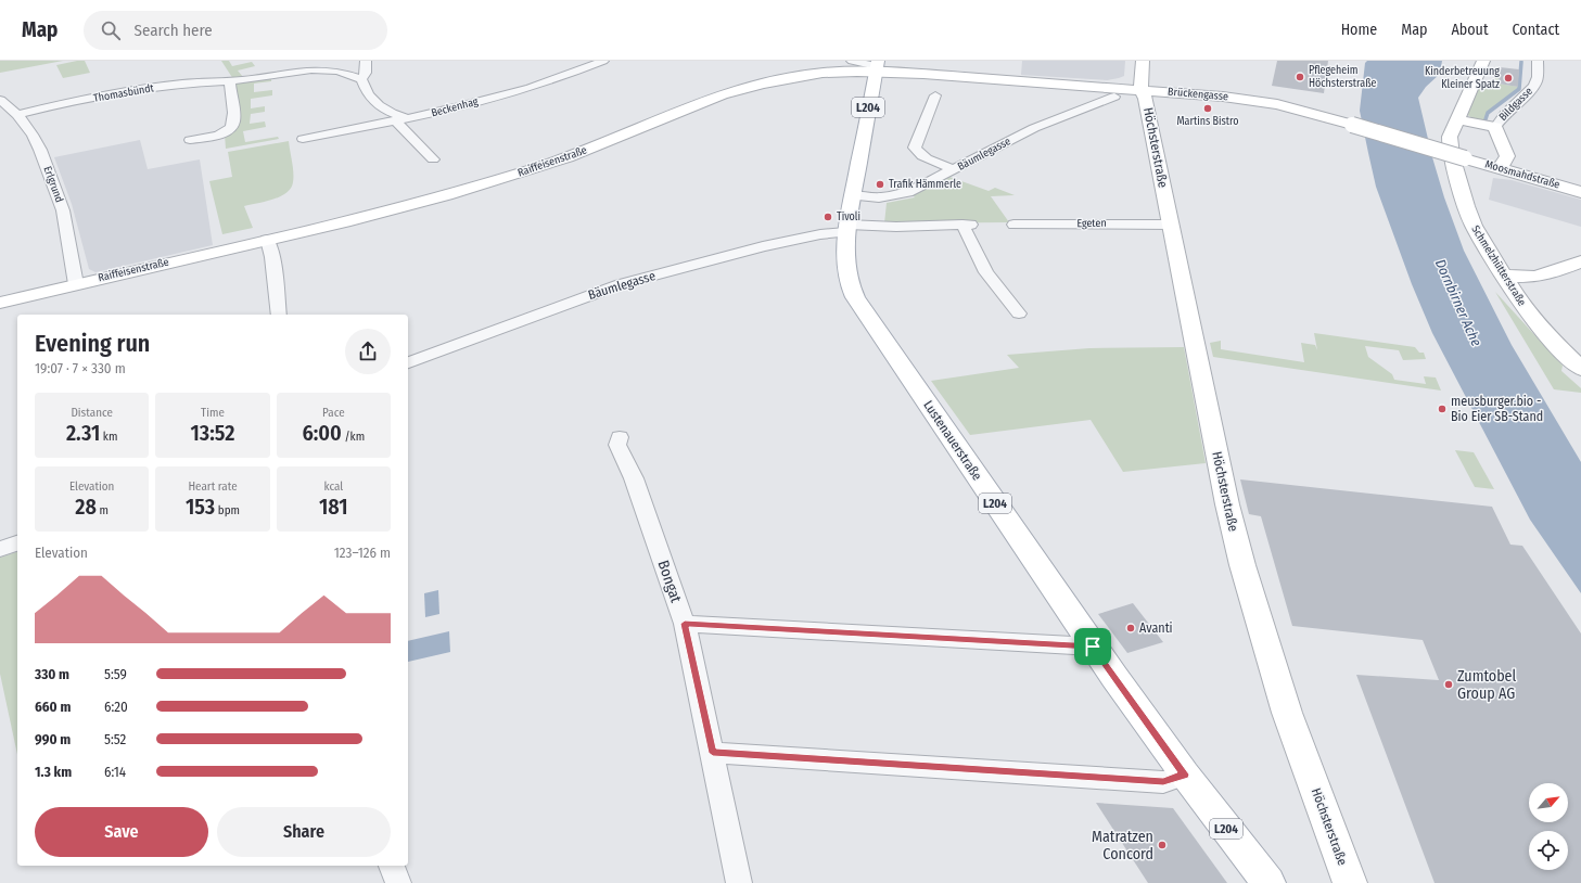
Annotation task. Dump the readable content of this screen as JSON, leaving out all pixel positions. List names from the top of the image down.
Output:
{
  "streets": {
    "street": [
      "Thomasbündt",
      "Brückengasse",
      "Bildgasse",
      "Beckenhag",
      "L204",
      "Höchsterstraße",
      "Bäumlegasse",
      "Raiffeisenstraße",
      "Moosmahdstraße",
      "Erlgrund",
      "Egeten",
      "Schmelzhütterstraße",
      "Lustenauerstraße",
      "Bongat"
    ]
  },
  "crossings": [
    ["Thomasbündt", "Erlgrund"],
    ["Brückengasse", "Höchsterstraße"],
    ["Brückengasse", "Raiffeisenstraße"],
    ["Brückengasse", "Moosmahdstraße"],
    ["Brückengasse", "Lustenauerstraße"],
    ["Bildgasse", "Moosmahdstraße"],
    ["Höchsterstraße", "Egeten"],
    ["Bäumlegasse", "Lustenauerstraße"],
    ["Raiffeisenstraße", "Erlgrund"],
    ["Raiffeisenstraße", "Lustenauerstraße"]
  ],
  "water": ["Dornbirner Ache"],
  "places": [
    "Pflegeheim Höchsterstraße",
    "Kinderbetreuung Kleiner Spatz",
    "Martins Bistro",
    "Trafik Hämmerle",
    "Tivoli",
    "meusburger.bio - Bio Eier SB-Stand",
    "Avanti",
    "Zumtobel Group AG",
    "Matratzen Concord"
  ],
  "north": "top right",
  "page": {
    "header": "Map",
    "search": "Search here",
    "nav": [
      "Home",
      "Map",
      "About",
      "Contact"
    ],
    "heading": ["Evening run", "19:07 · 7 × 330 m"],
    "stats": [
      ["Distance", "2.31 km"],
      ["Time", "13:52"],
      ["Pace", "6:00 /km"],
      ["Elevation", "28 m"],
      ["Heart rate", "153 bpm"],
      ["kcal", "181"]
    ],
    "chart": ["Elevation", "123–126 m"],
    "list": [
      {
        "name": "330 m",
        "note": "5:59"
      },
      {
        "name": "660 m",
        "note": "6:20"
      },
      {
        "name": "990 m",
        "note": "5:52"
      },
      {
        "name": "1.3 km",
        "note": "6:14"
      }
    ],
    "buttons": ["Save", "Share"]
  }
}
